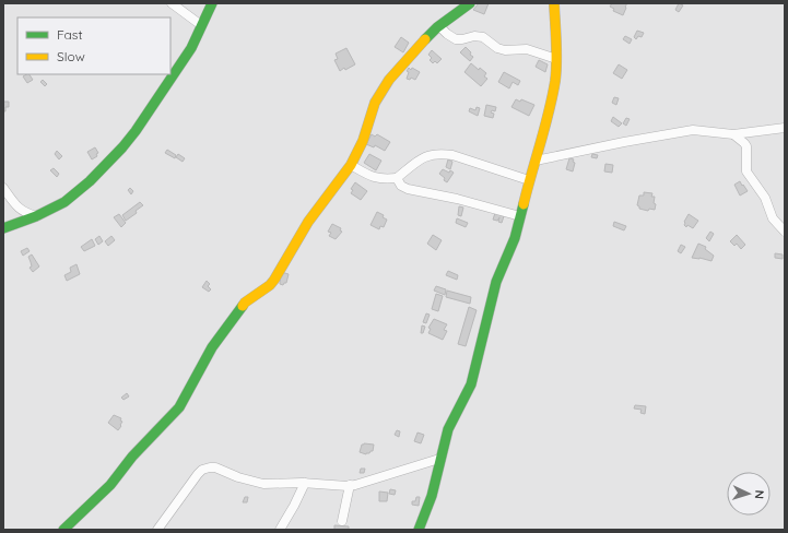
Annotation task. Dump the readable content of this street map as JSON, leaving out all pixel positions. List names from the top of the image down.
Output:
{
  "legend": ["Fast", "Slow"],
  "north": "right"
}
